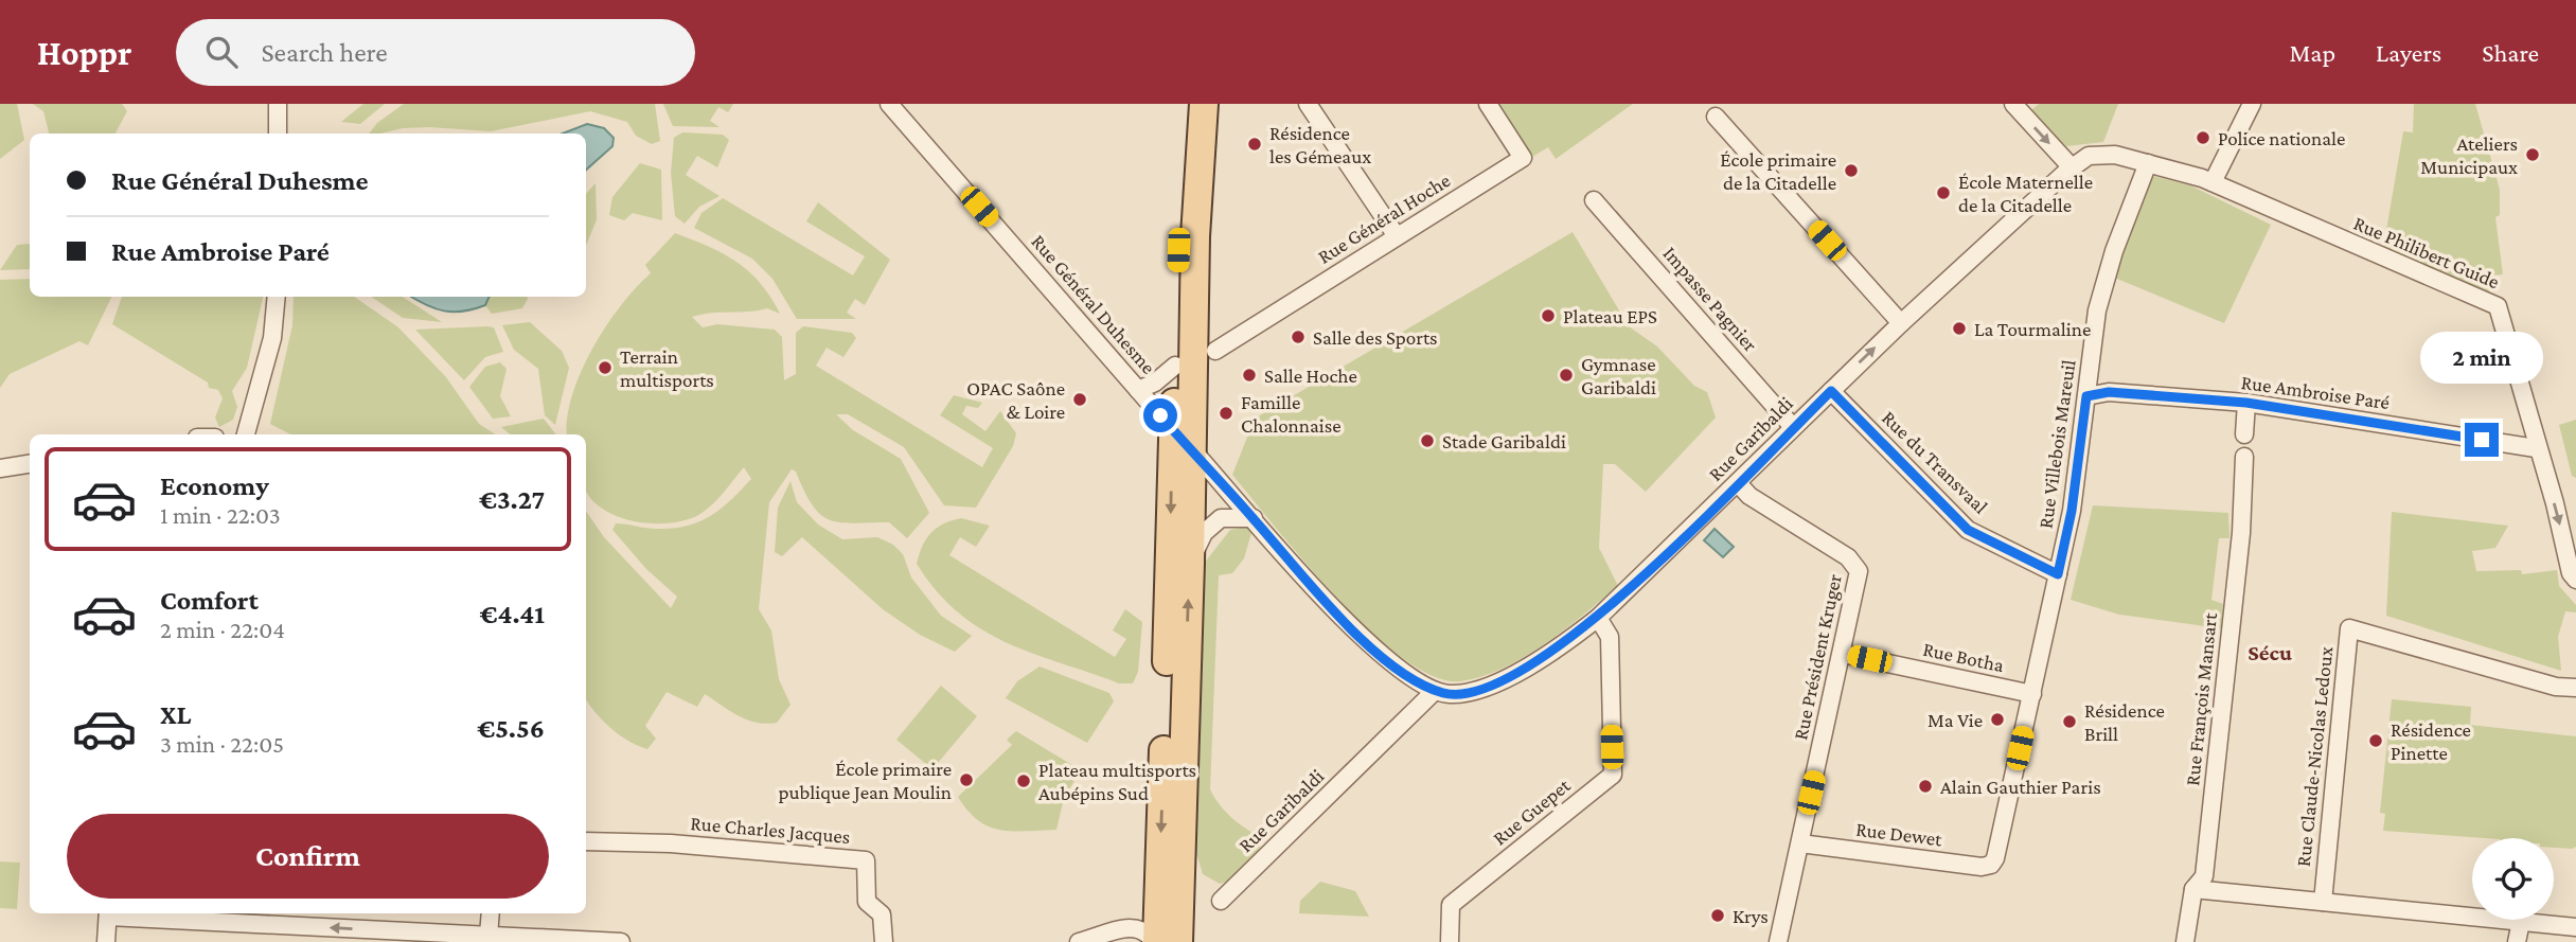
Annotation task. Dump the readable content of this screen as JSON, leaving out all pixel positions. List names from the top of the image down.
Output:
{
  "streets": {
    "street": [
      "Rue Général Hoche",
      "Rue Philibert Guide",
      "Impasse Pagnier",
      "Rue Général Duhesme",
      "Rue Ambroise Paré",
      "Rue Garibaldi",
      "Rue Villebois Mareuil",
      "Rue du Transvaal",
      "Rue Président Kruger",
      "Rue Botha",
      "Rue François Mansart",
      "Rue Claude-Nicolas Ledoux",
      "Rue Guepet",
      "Rue Charles Jacques",
      "Rue Dewet"
    ]
  },
  "crossings": [
    ["Rue Philibert Guide", "Rue Ambroise Paré"],
    ["Rue Philibert Guide", "Rue Garibaldi"],
    ["Rue Philibert Guide", "Rue Villebois Mareuil"],
    ["Impasse Pagnier", "Rue Garibaldi"],
    ["Rue Général Duhesme", "Rue Garibaldi"],
    ["Rue Ambroise Paré", "Rue Villebois Mareuil"],
    ["Rue Garibaldi", "Rue du Transvaal"],
    ["Rue Garibaldi", "Rue Président Kruger"],
    ["Rue Garibaldi", "Rue Guepet"],
    ["Rue Villebois Mareuil", "Rue du Transvaal"],
    ["Rue Villebois Mareuil", "Rue Botha"],
    ["Rue Villebois Mareuil", "Rue Dewet"],
    ["Rue Président Kruger", "Rue Botha"],
    ["Rue Président Kruger", "Rue Dewet"]
  ],
  "districts": ["Sécu"],
  "places": [
    "Police nationale",
    "Résidence les Gémeaux",
    "Ateliers Municipaux",
    "École primaire de la Citadelle",
    "École Maternelle de la Citadelle",
    "Plateau EPS",
    "La Tourmaline",
    "Salle des Sports",
    "Terrain multisports",
    "Salle Hoche",
    "Gymnase Garibaldi",
    "OPAC Saône & Loire",
    "Famille Chalonnaise",
    "Stade Garibaldi",
    "Ma Vie",
    "Résidence Brill",
    "Résidence Pinette",
    "École primaire publique Jean Moulin",
    "Plateau multisports Aubépins Sud",
    "Alain Gauthier Paris",
    "Krys"
  ],
  "page": {
    "header": "Hoppr",
    "search": "Search here",
    "nav": ["Map", "Layers", "Share"],
    "banner": ["Rue Général Duhesme", "Rue Ambroise Paré"],
    "bubble": "2 min",
    "list": [
      {
        "name": "Economy",
        "note": "1 min · 22:03",
        "value": "€3.27"
      },
      {
        "name": "Comfort",
        "note": "2 min · 22:04",
        "value": "€4.41"
      },
      {
        "name": "XL",
        "note": "3 min · 22:05",
        "value": "€5.56"
      }
    ],
    "buttons": "Confirm"
  }
}
